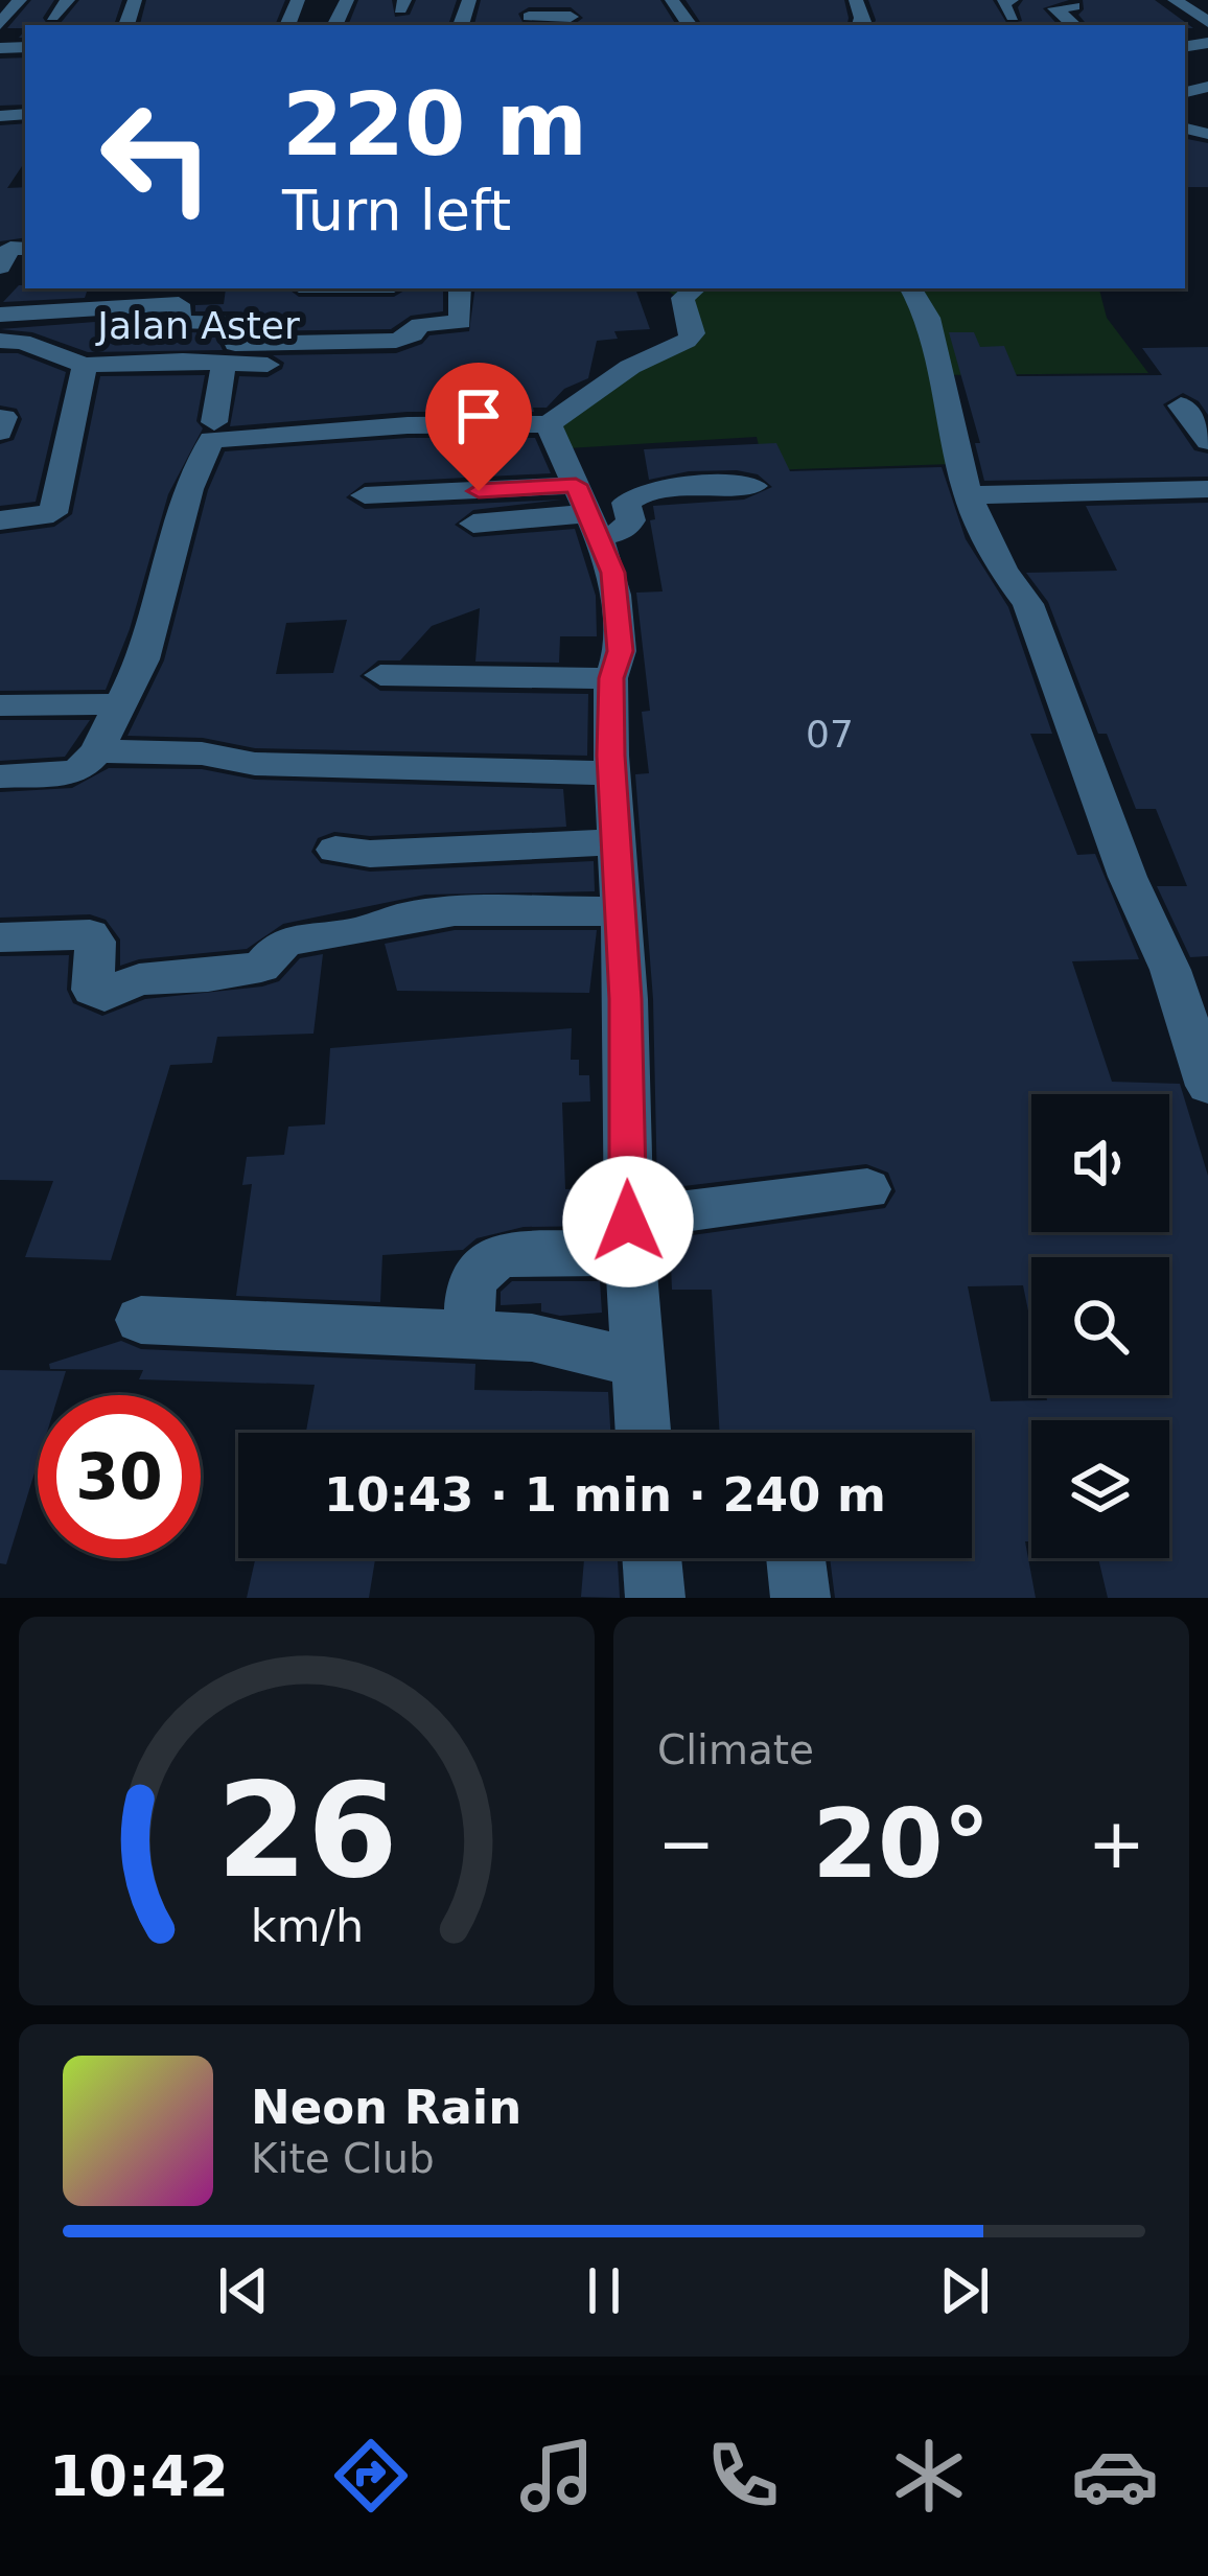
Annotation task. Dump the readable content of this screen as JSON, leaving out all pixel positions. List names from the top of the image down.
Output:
{
  "streets": {
    "street": ["Jalan Aster"]
  },
  "house_numbers": ["07"],
  "page": {
    "turn": ["220 m", "Turn left"],
    "limit": "30",
    "trip": "10:43 · 1 min · 240 m",
    "tile": "Climate",
    "heat": ["−", "20°", "+"],
    "song": ["Neon Rain", "Kite Club"],
    "tabs": "10:42",
    "gauge": ["26", "km/h"]
  }
}
